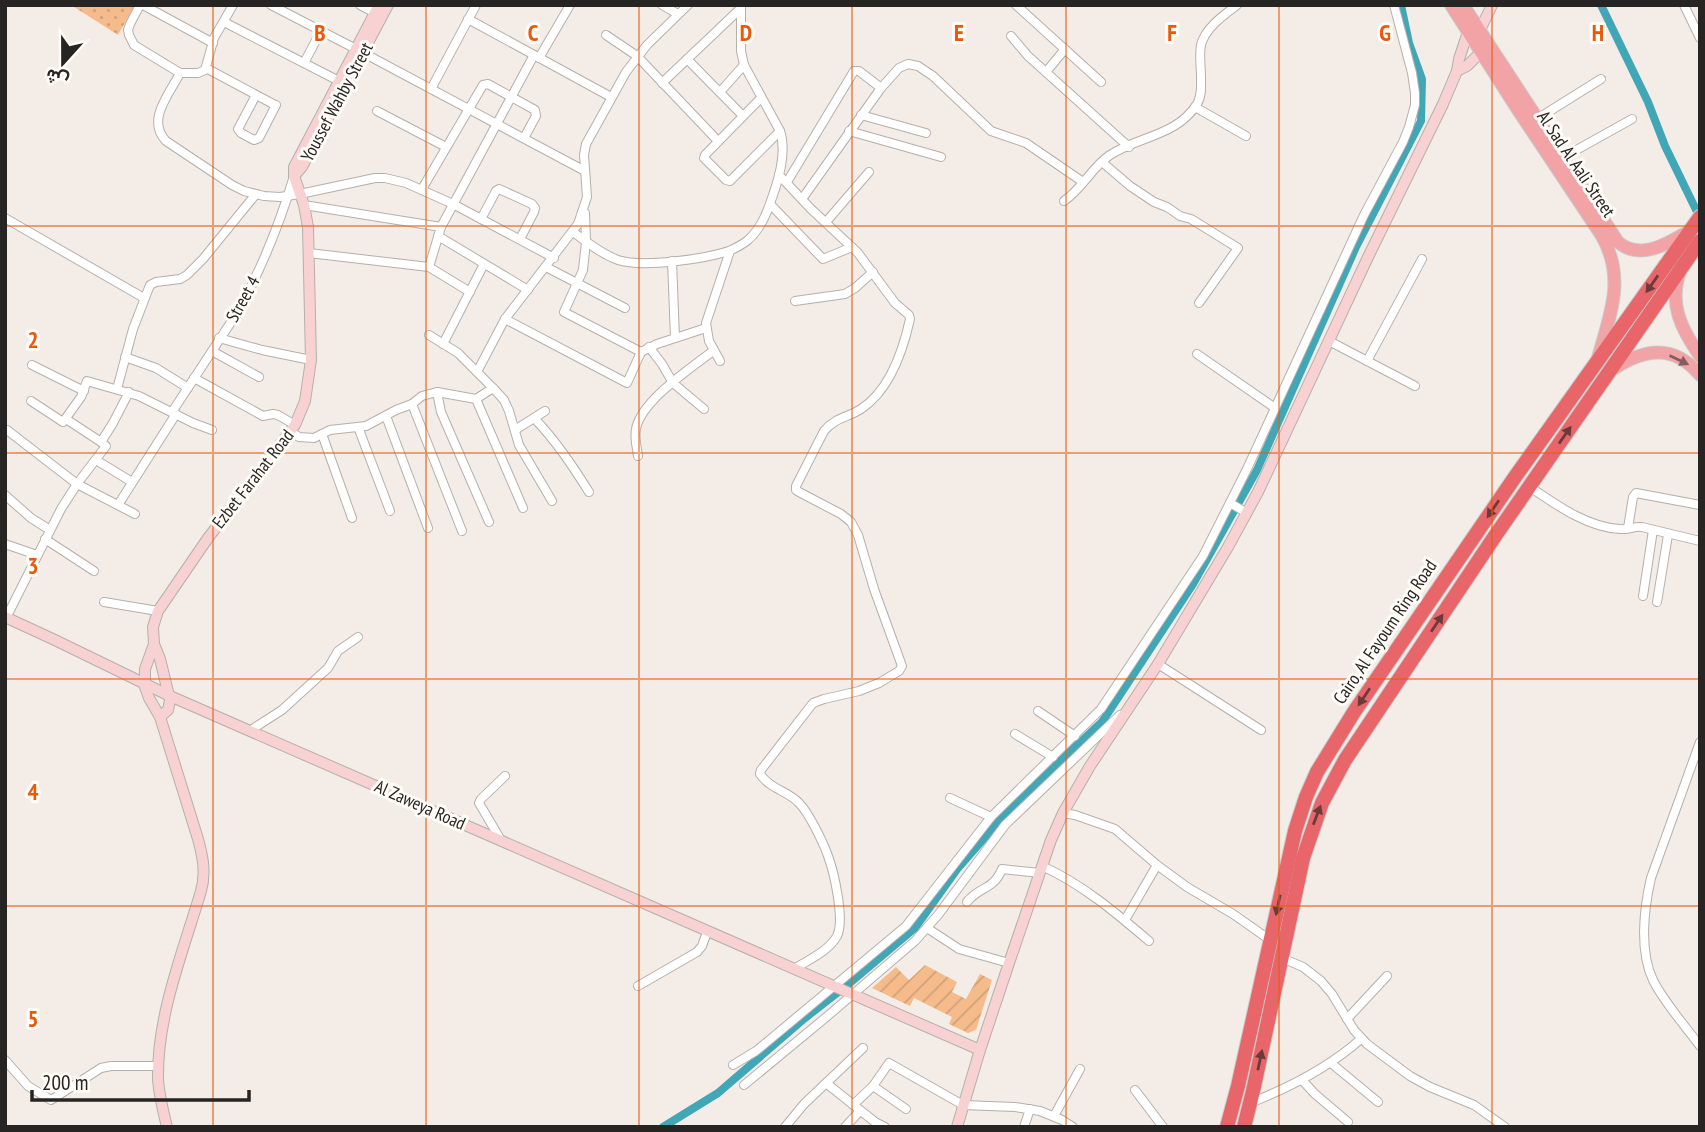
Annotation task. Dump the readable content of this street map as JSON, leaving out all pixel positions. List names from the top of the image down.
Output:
{
  "streets": {
    "highway": ["Cairo, Al Fayoum Ring Road"],
    "main road": ["Al Sad Al Aali Street"],
    "street": [
      "Youssef Wahby Street",
      "Street 4",
      "Ezbet Farahat Road",
      "Al Zaweya Road"
    ]
  },
  "crossings": [
    ["Youssef Wahby Street", "Ezbet Farahat Road"],
    ["Al Sad Al Aali Street", "Cairo, Al Fayoum Ring Road"],
    ["Street 4", "Ezbet Farahat Road"],
    ["Ezbet Farahat Road", "Al Zaweya Road"]
  ],
  "scale_bar": "200 m",
  "north": "bottom",
  "grid": {
    "columns": [
      "B",
      "C",
      "D",
      "E",
      "F",
      "G",
      "H"
    ],
    "rows": [
      "2",
      "3",
      "4",
      "5"
    ]
  }
}
